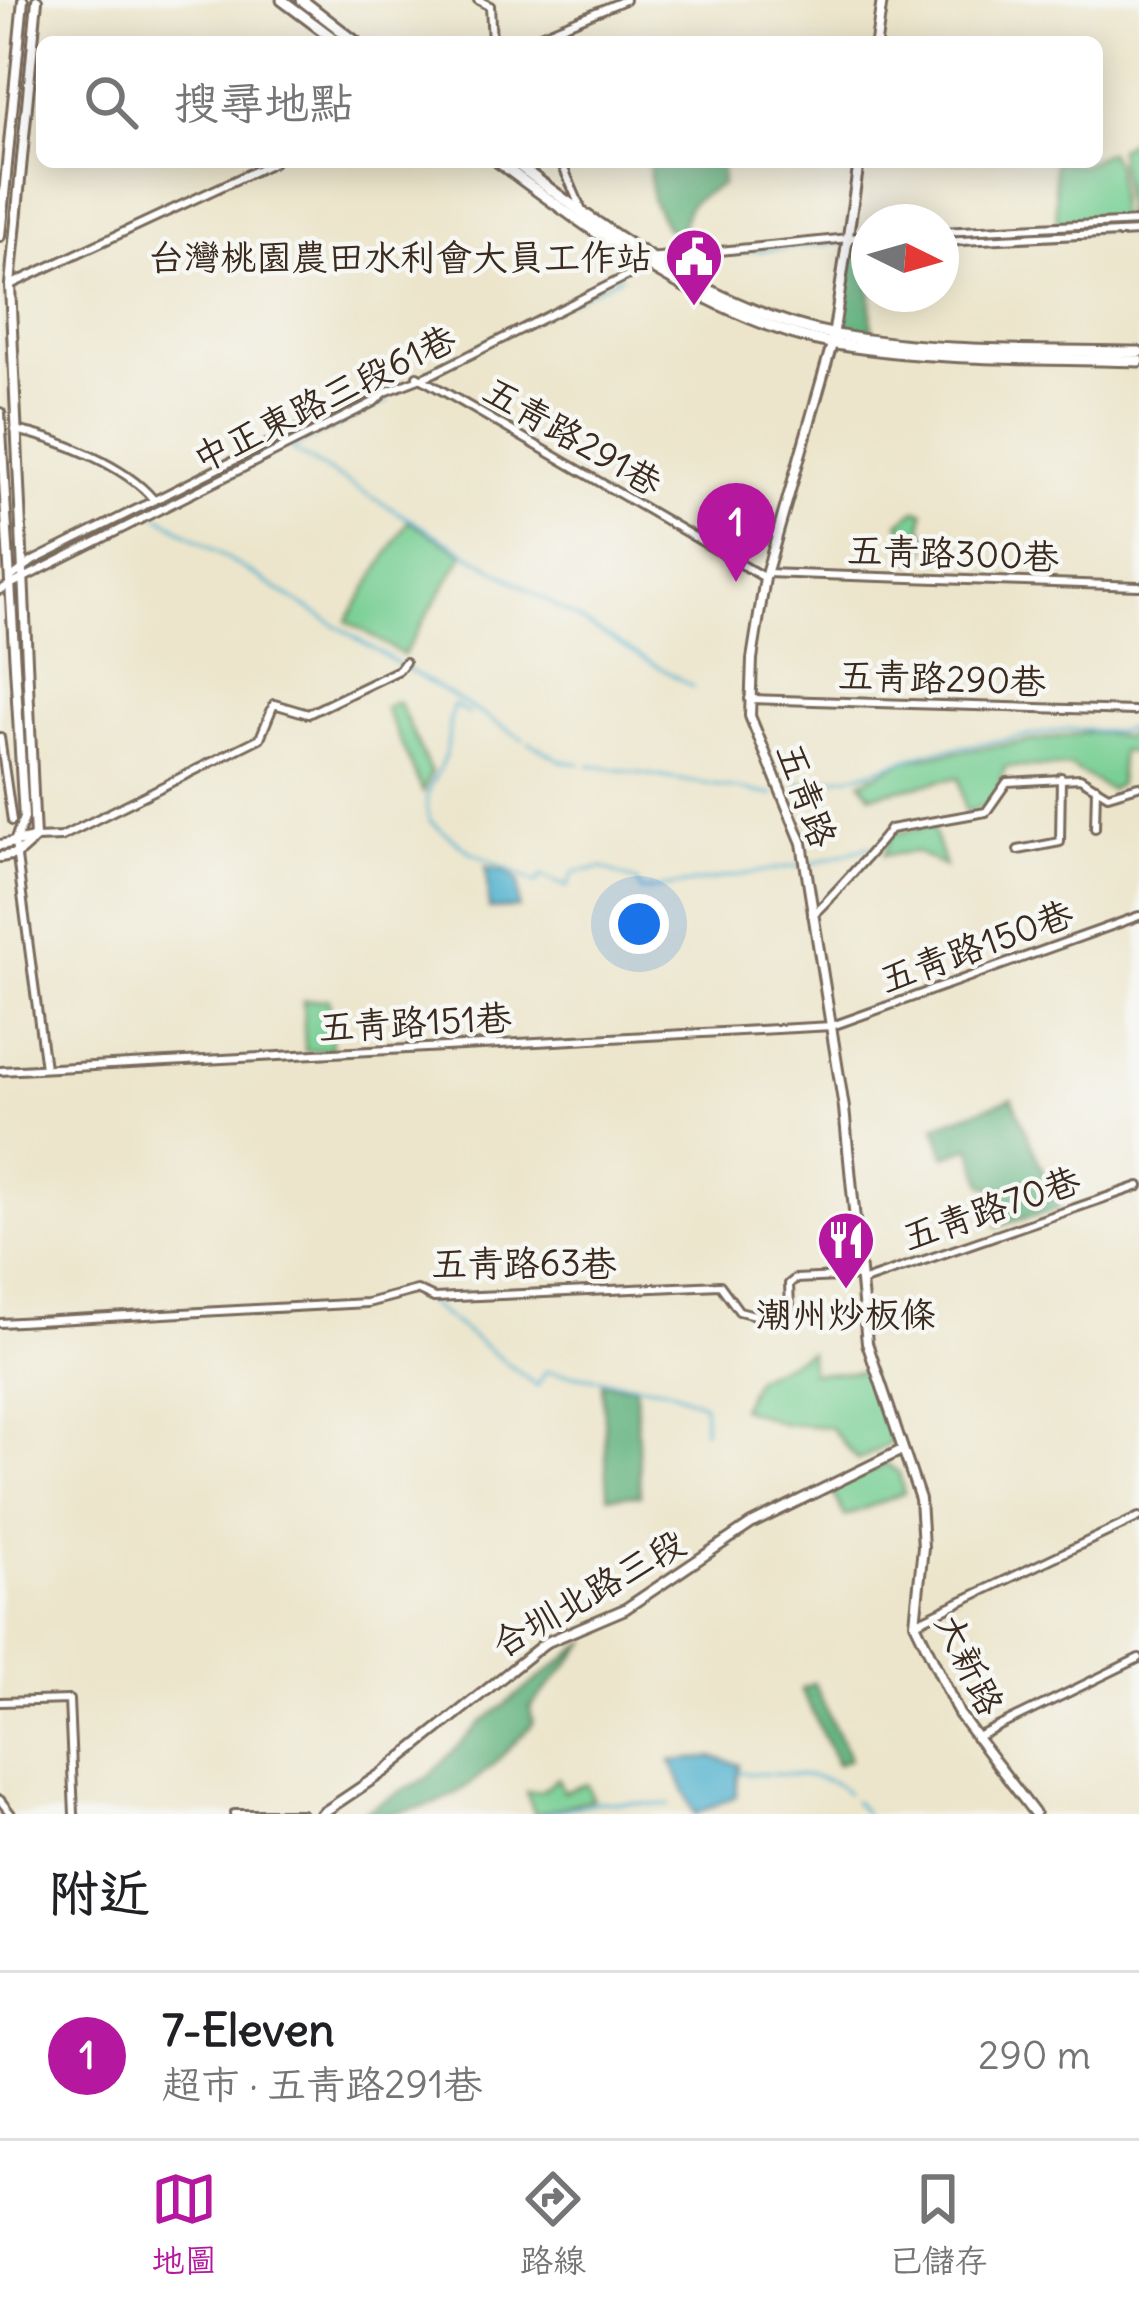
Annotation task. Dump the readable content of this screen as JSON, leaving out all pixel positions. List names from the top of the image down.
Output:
{
  "streets": {
    "street": [
      "中正東路三段61巷",
      "五青路291巷",
      "五青路300巷",
      "五青路290巷",
      "五青路",
      "五青路150巷",
      "五青路151巷",
      "五青路70巷",
      "五青路63巷",
      "合圳北路三段",
      "大新路"
    ]
  },
  "crossings": [
    ["中正東路三段61巷", "五青路291巷"],
    ["五青路291巷", "五青路300巷"],
    ["五青路291巷", "五青路"],
    ["五青路300巷", "五青路"],
    ["五青路290巷", "五青路"],
    ["五青路", "五青路150巷"],
    ["五青路", "五青路151巷"],
    ["五青路", "五青路70巷"],
    ["五青路", "五青路63巷"],
    ["五青路", "合圳北路三段"],
    ["五青路", "大新路"],
    ["五青路150巷", "五青路151巷"],
    ["五青路70巷", "五青路63巷"],
    ["合圳北路三段", "大新路"]
  ],
  "places": {
    "public building": ["台灣桃園農田水利會大員工作站"],
    "restaurant": ["潮州炒板條"]
  },
  "north": "right",
  "page": {
    "search": "搜尋地點",
    "pins": "1",
    "heading": "附近",
    "list": [
      {
        "mark": "1",
        "name": "7-Eleven",
        "note": "超市 · 五青路291巷",
        "value": "290 m"
      }
    ],
    "nav": ["地圖", "路線", "已儲存"]
  }
}
